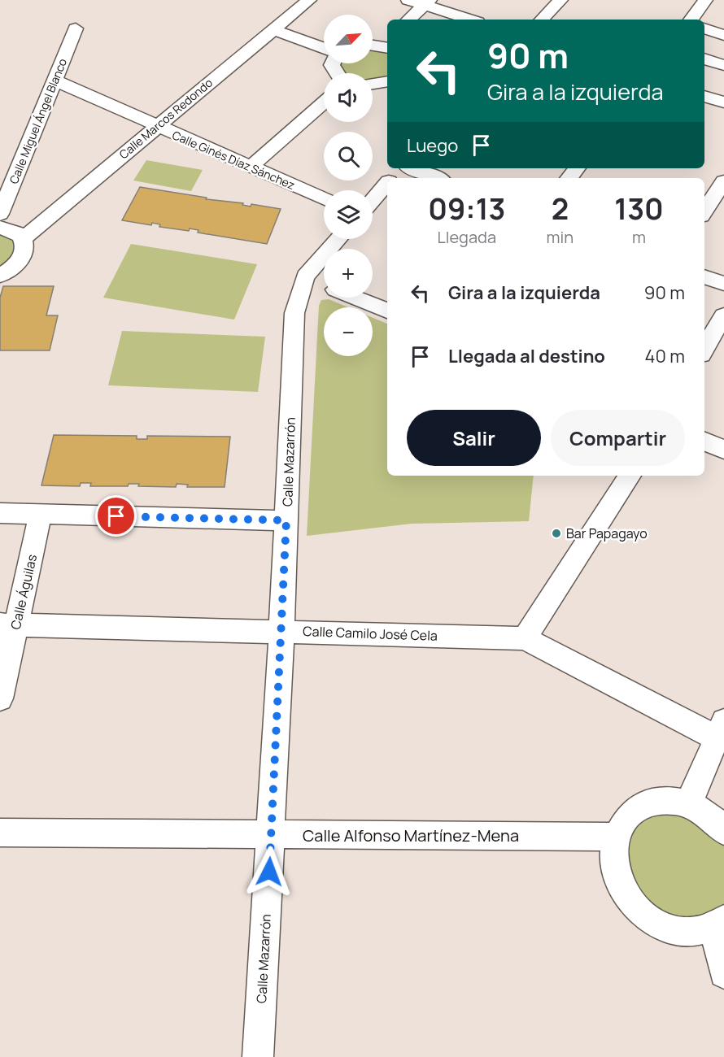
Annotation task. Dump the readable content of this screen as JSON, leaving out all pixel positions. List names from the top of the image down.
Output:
{
  "streets": {
    "street": [
      "Calle Marcos Redondo",
      "Calle Miguel Ángel Blanco",
      "Calle Ginés Díaz Sánchez",
      "Calle Mazarrón",
      "Calle Águilas",
      "Calle Camilo José Cela",
      "Calle Alfonso Martínez-Mena"
    ]
  },
  "crossings": [
    ["Calle Marcos Redondo", "Calle Ginés Díaz Sánchez"],
    ["Calle Miguel Ángel Blanco", "Calle Ginés Díaz Sánchez"],
    ["Calle Mazarrón", "Calle Camilo José Cela"],
    ["Calle Mazarrón", "Calle Alfonso Martínez-Mena"],
    ["Calle Águilas", "Calle Camilo José Cela"]
  ],
  "places": ["Bar Papagayo"],
  "north": "top right",
  "page": {
    "map_buttons": ["+", "−"],
    "turn": ["90 m", "Gira a la izquierda"],
    "then": "Luego",
    "eta": [
      "09:13",
      "Llegada",
      "2",
      "min",
      "130",
      "m"
    ],
    "list": [
      {
        "name": "Gira a la izquierda",
        "value": "90 m"
      },
      {
        "name": "Llegada al destino",
        "value": "40 m"
      }
    ],
    "buttons": ["Salir", "Compartir"]
  }
}
